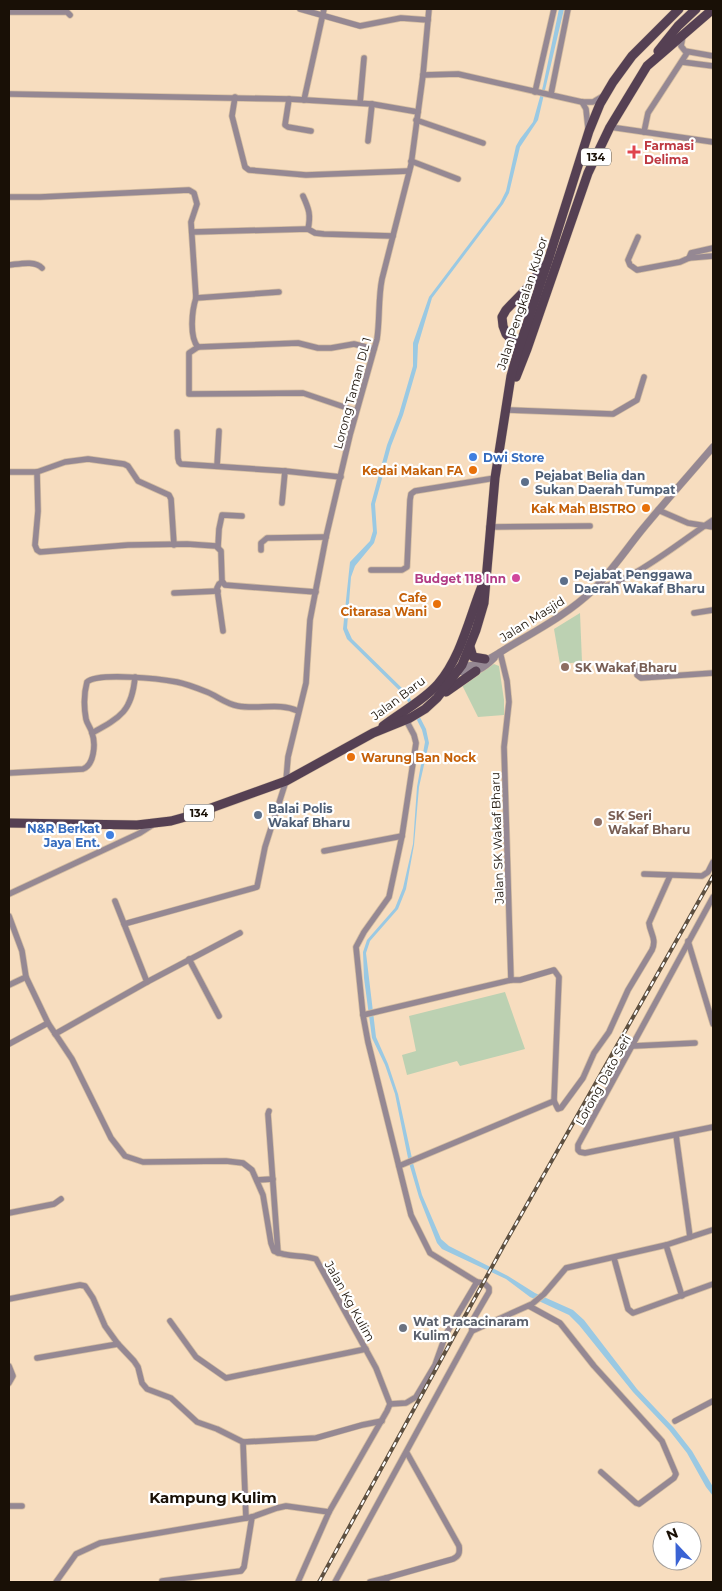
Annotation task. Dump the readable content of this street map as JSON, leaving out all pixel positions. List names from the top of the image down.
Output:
{
  "streets": {
    "main road": ["134", "Jalan Pengkalan Kubor", "Jalan Baru"],
    "street": [
      "Lorong Taman DL 1",
      "Jalan Masjid",
      "Jalan SK Wakaf Bharu",
      "Lorong Dato Seri",
      "Jalan Kg Kulim"
    ]
  },
  "crossings": [
    ["134", "Lorong Taman DL 1"],
    ["134", "Jalan Baru"],
    ["Jalan Pengkalan Kubor", "Jalan Baru"],
    ["Jalan Masjid", "Jalan Baru"],
    ["Jalan Masjid", "Jalan SK Wakaf Bharu"]
  ],
  "districts": ["Kampung Kulim"],
  "places": {
    "health": ["Farmasi Delima"],
    "other": [
      "Dwi Store",
      "Kedai Makan FA",
      "Pejabat Belia dan Sukan Daerah Tumpat",
      "Kak Mah BISTRO",
      "Budget 118 Inn",
      "Pejabat Penggawa Daerah Wakaf Bharu",
      "Cafe Citarasa Wani",
      "SK Wakaf Bharu",
      "Warung Ban Nock",
      "Balai Polis Wakaf Bharu",
      "SK Seri Wakaf Bharu",
      "N&R Berkat Jaya Ent.",
      "Wat Pracacinaram Kulim"
    ]
  },
  "north": "top"
}
